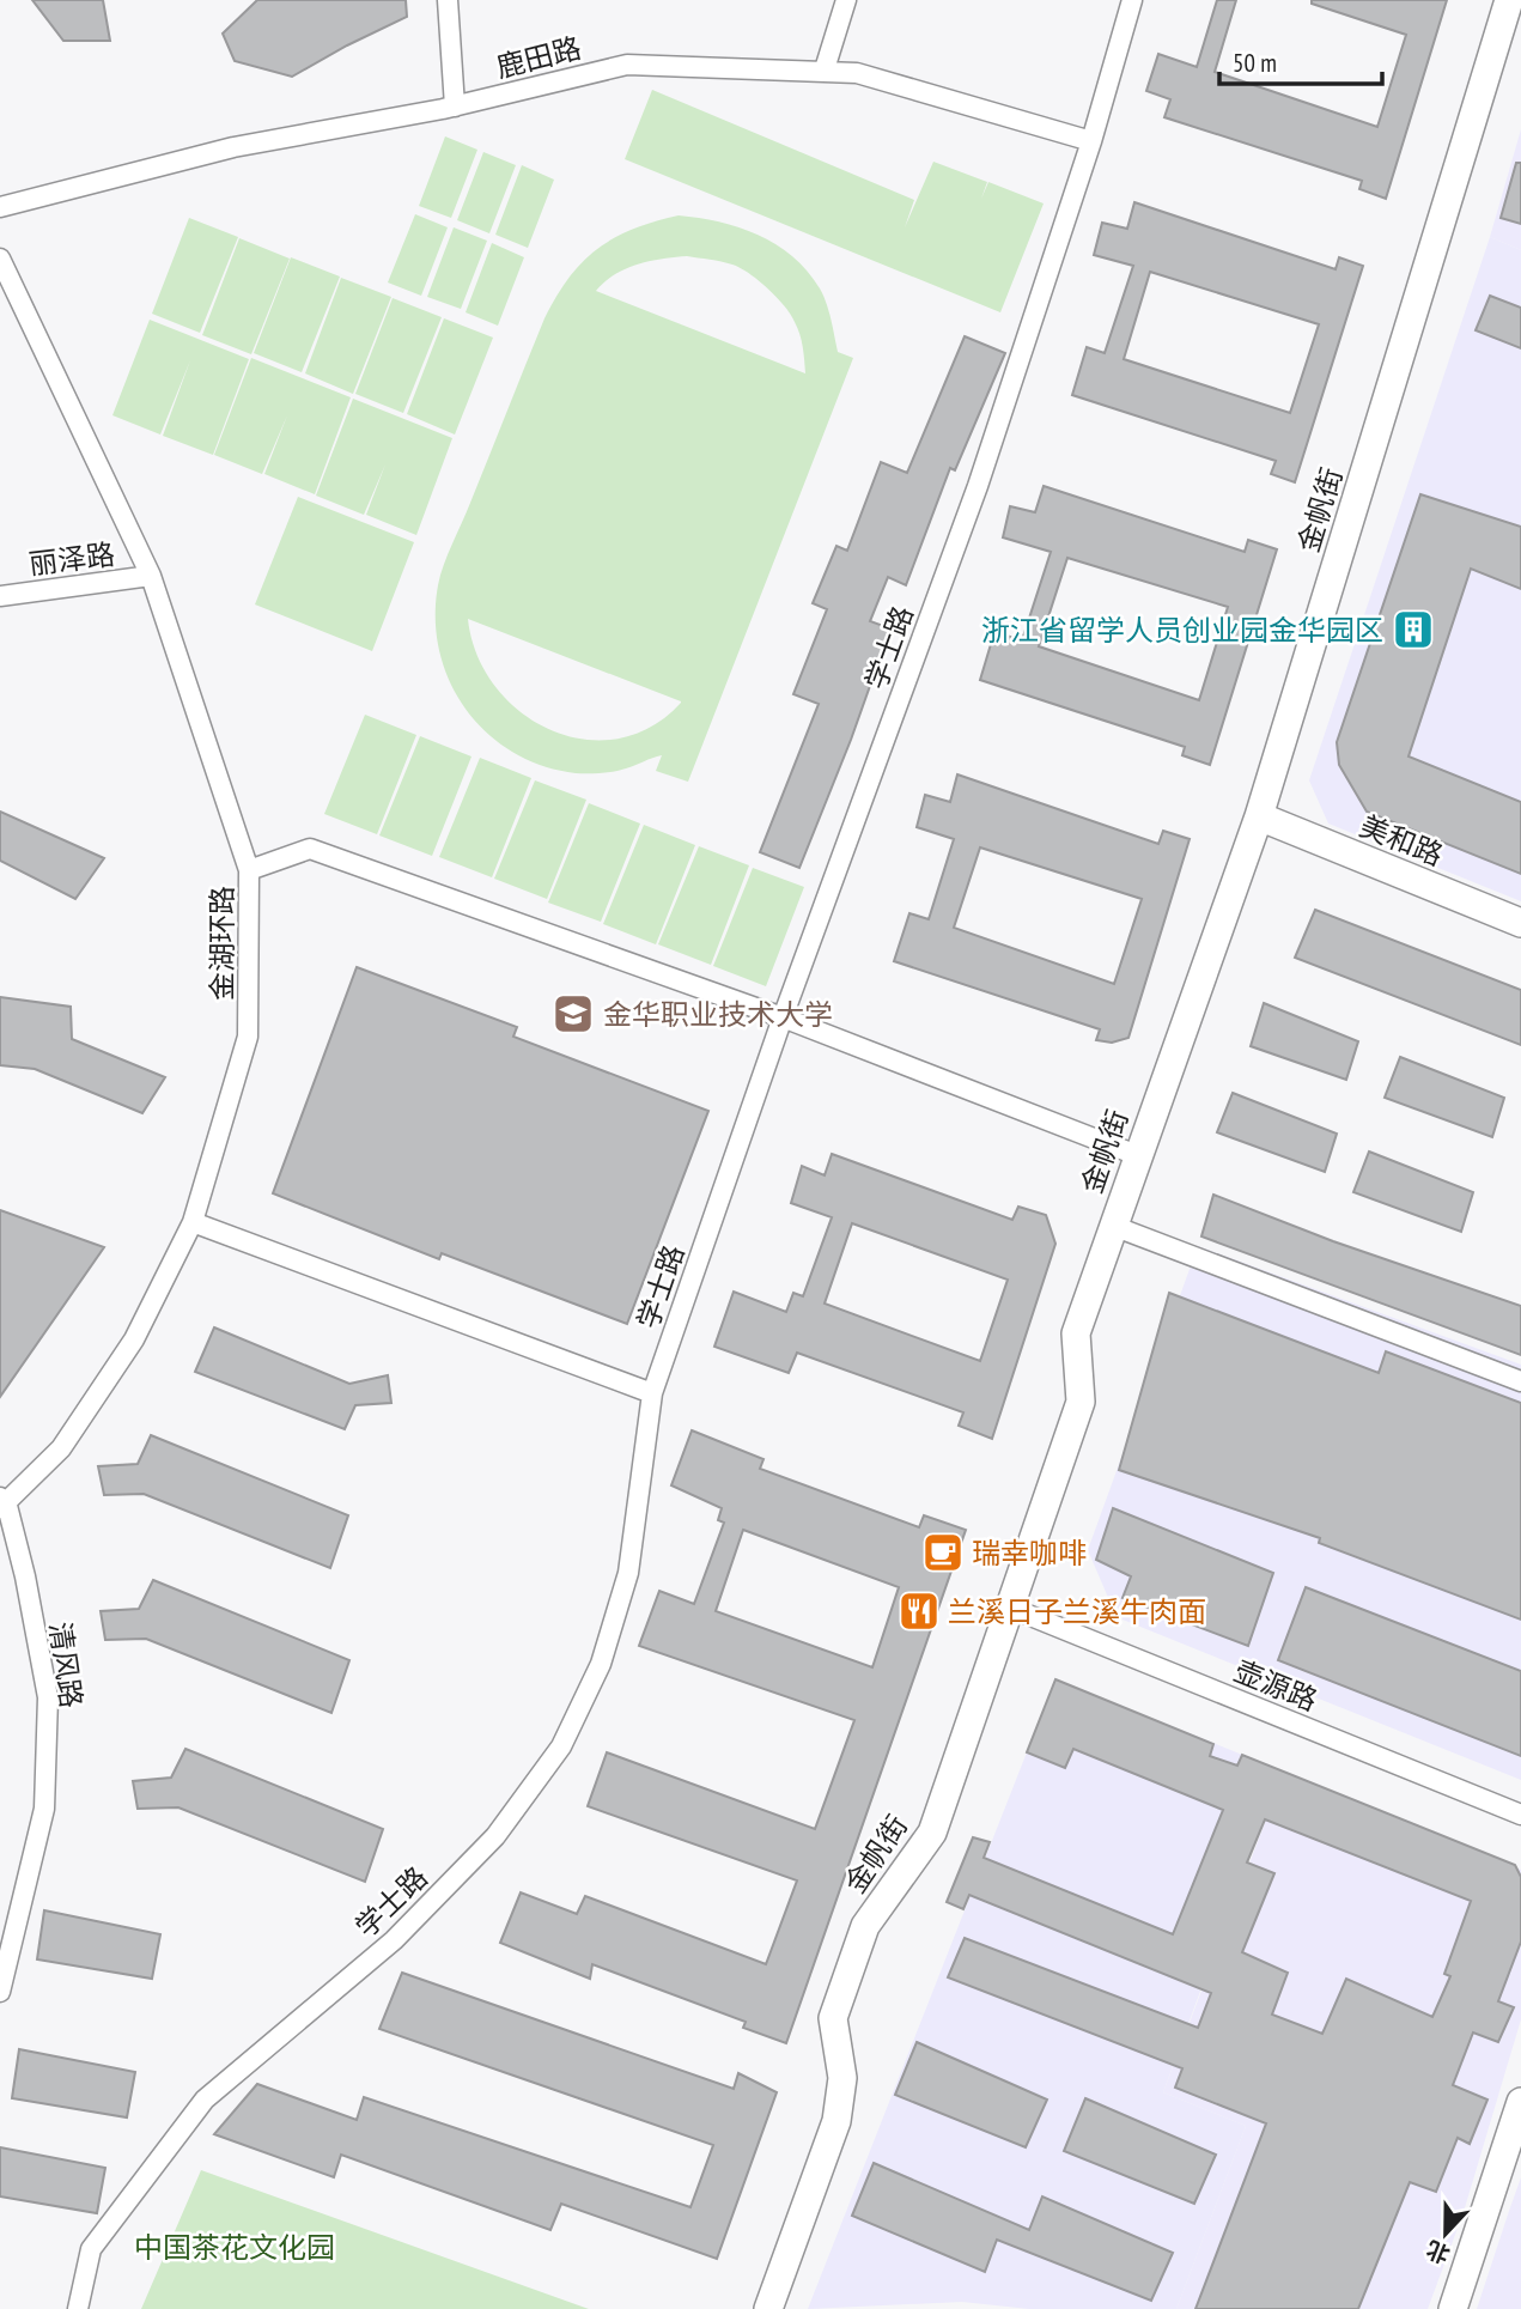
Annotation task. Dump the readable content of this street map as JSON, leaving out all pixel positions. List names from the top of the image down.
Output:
{
  "streets": {
    "street": [
      "鹿田路",
      "金帆街",
      "丽泽路",
      "学士路",
      "美和路",
      "金湖环路",
      "清风路",
      "壶源路"
    ]
  },
  "crossings": [
    ["鹿田路", "学士路"],
    ["金帆街", "美和路"],
    ["金帆街", "壶源路"],
    ["丽泽路", "金湖环路"],
    ["金湖环路", "清风路"]
  ],
  "parks": ["中国茶花文化园"],
  "places": {
    "building": ["浙江省留学人员创业园金华园区"],
    "school or university": ["金华职业技术大学"],
    "cafe": ["瑞幸咖啡"],
    "restaurant": ["兰溪日子兰溪牛肉面"]
  },
  "scale_bar": "50 m",
  "north": "bottom"
}
